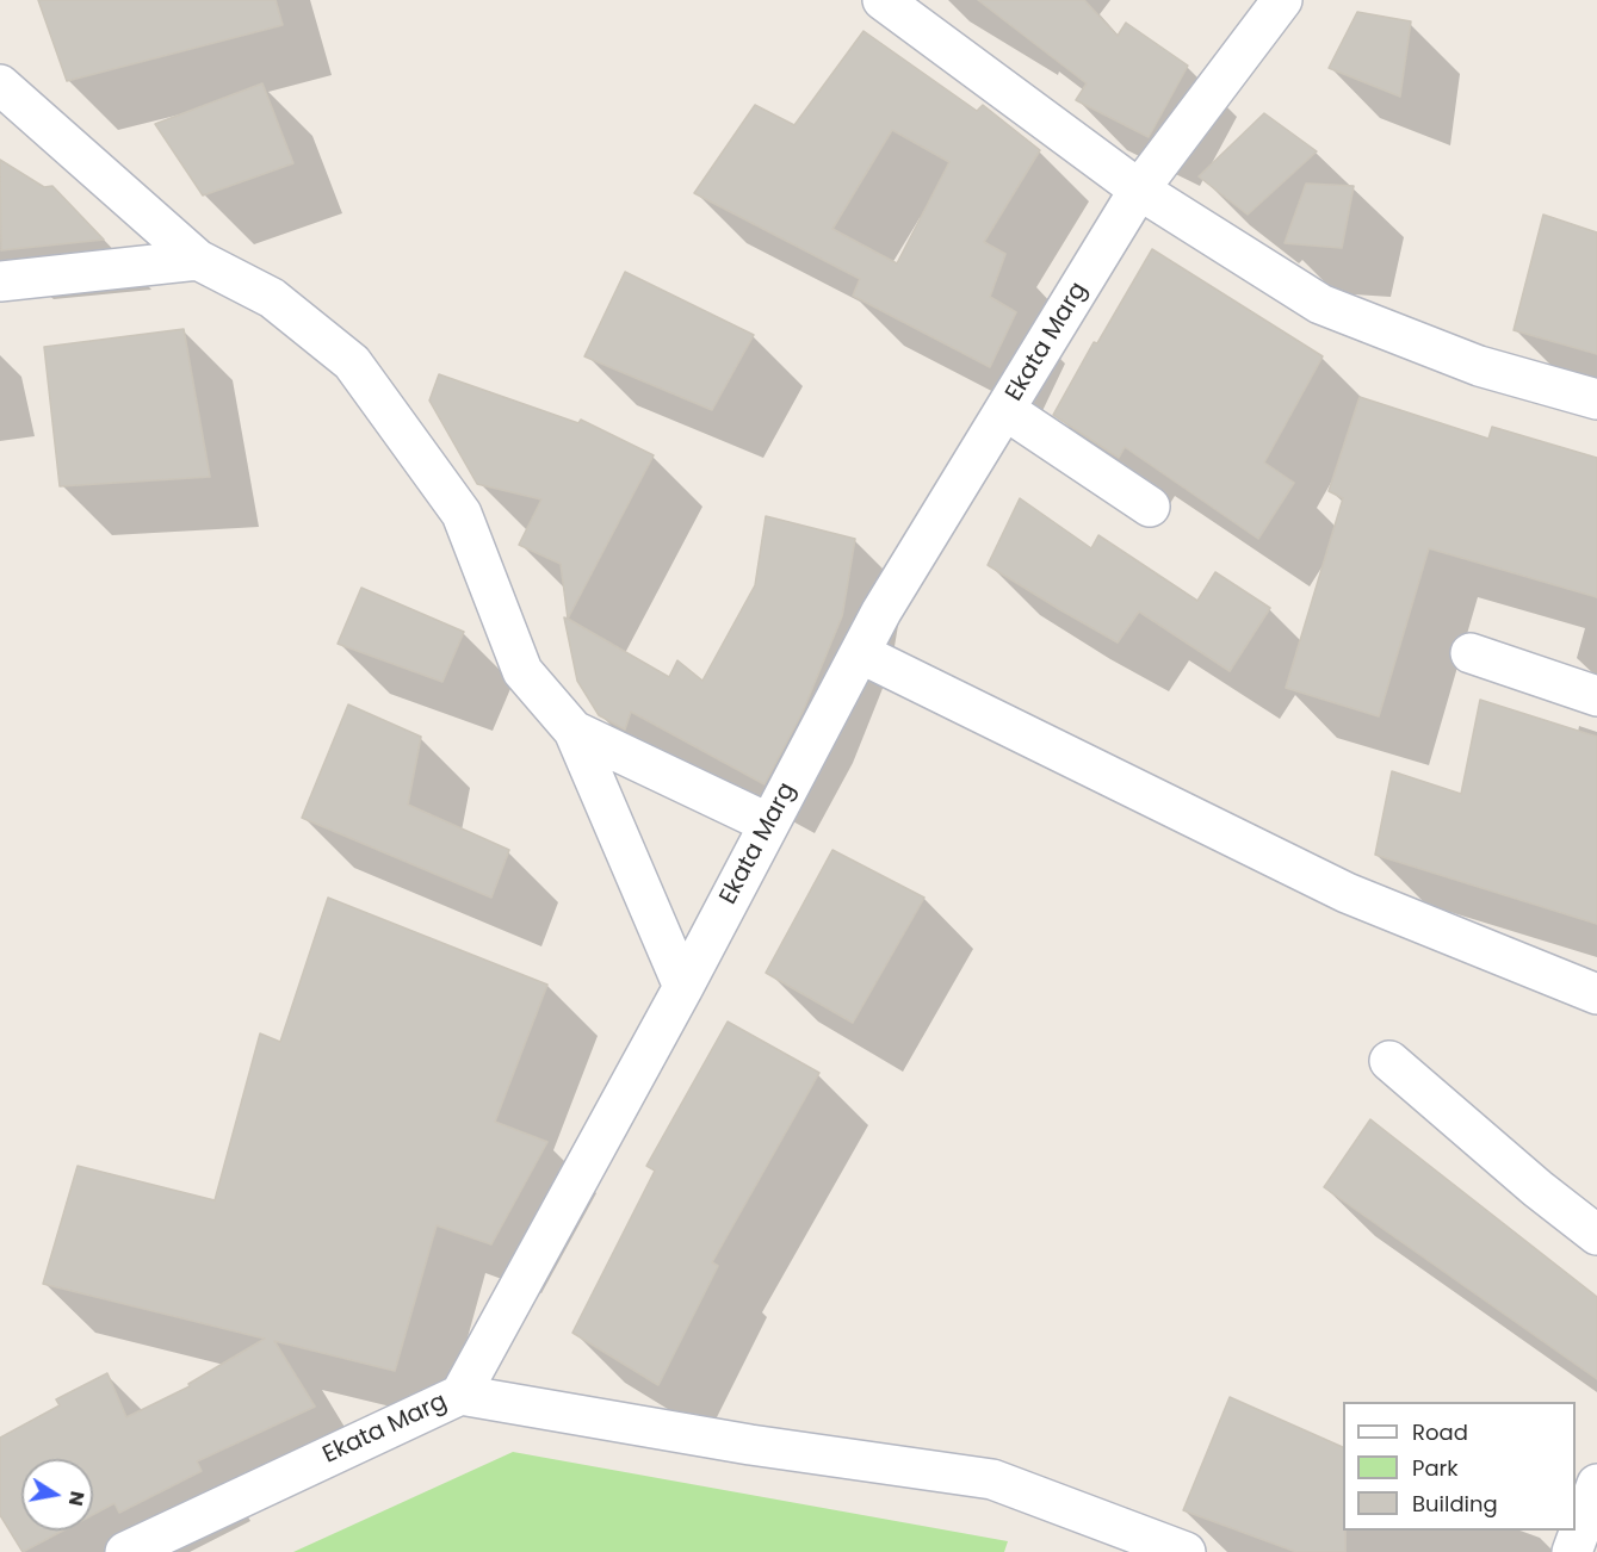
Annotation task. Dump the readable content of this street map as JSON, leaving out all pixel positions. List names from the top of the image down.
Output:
{
  "streets": {
    "street": ["Ekata Marg"]
  },
  "legend": ["Road", "Park", "Building"],
  "north": "right"
}
